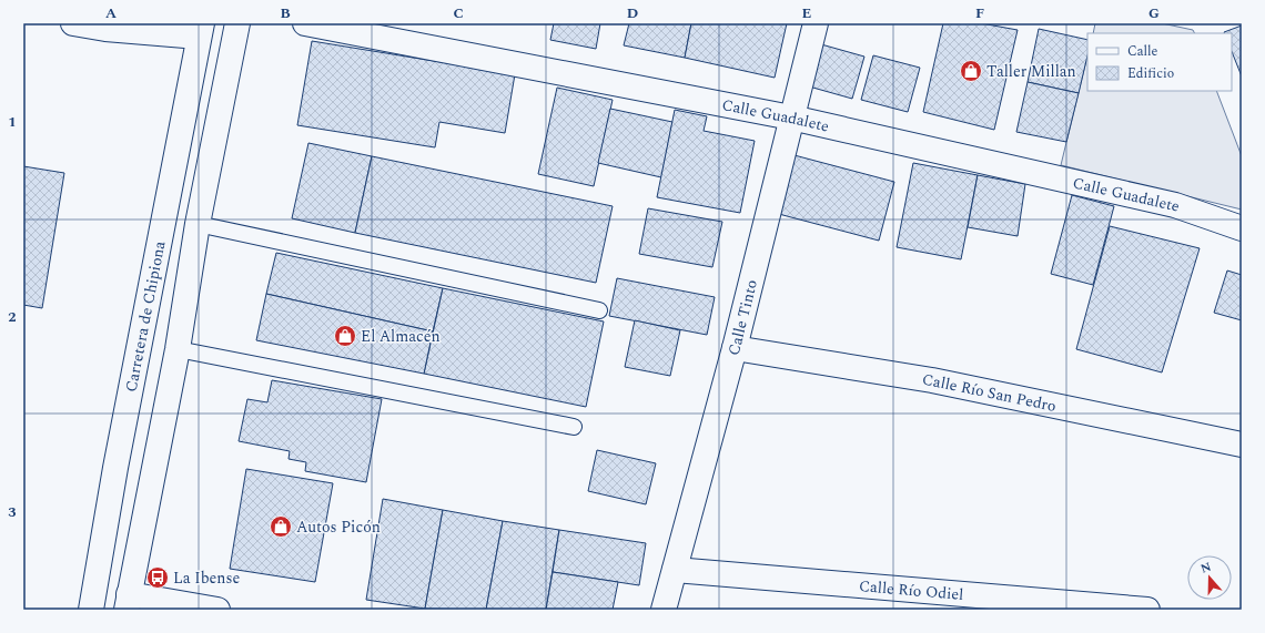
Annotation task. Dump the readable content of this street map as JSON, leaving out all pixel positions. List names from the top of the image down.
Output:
{
  "streets": {
    "street": [
      "Calle Guadalete",
      "Carretera de Chipiona",
      "Calle Tinto",
      "Calle Río San Pedro",
      "Calle Río Odiel"
    ]
  },
  "crossings": [
    ["Calle Guadalete", "Calle Tinto"],
    ["Calle Tinto", "Calle Río San Pedro"],
    ["Calle Tinto", "Calle Río Odiel"]
  ],
  "places": {
    "shop": ["Taller Millan", "El Almacén", "Autos Picón"],
    "bus stop": ["La Ibense"]
  },
  "legend": ["Calle", "Edificio"],
  "north": "top",
  "grid": {
    "columns": [
      "A",
      "B",
      "C",
      "D",
      "E",
      "F",
      "G"
    ],
    "rows": ["1", "2", "3"]
  }
}
